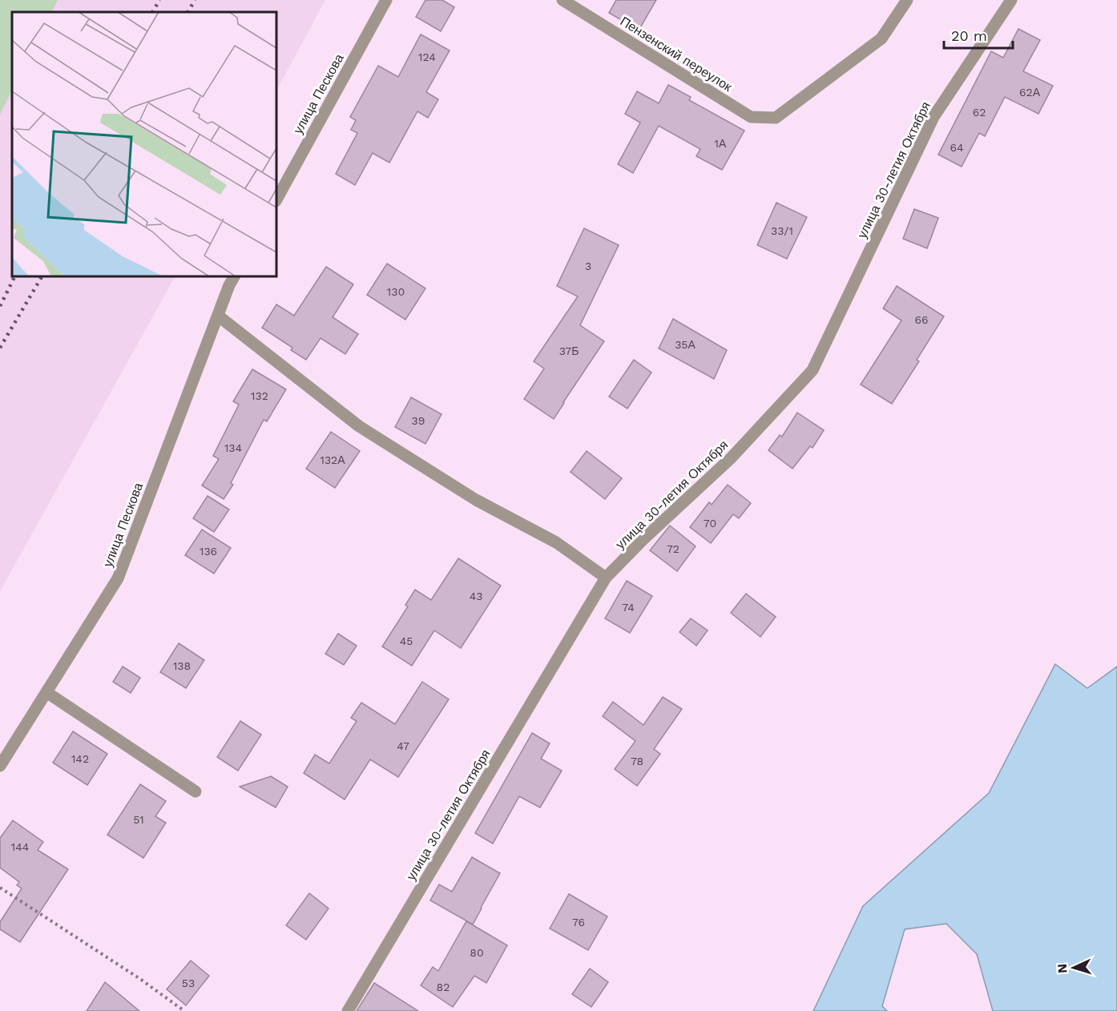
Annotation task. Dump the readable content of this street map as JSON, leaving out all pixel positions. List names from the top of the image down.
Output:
{
  "streets": {
    "street": ["Пензенский переулок", "улица Пескова", "улица 30-летия Октября"]
  },
  "house_numbers": [
    "124",
    "62А",
    "62",
    "1А",
    "64",
    "33/1",
    "3",
    "130",
    "66",
    "35А",
    "37Б",
    "132",
    "39",
    "134",
    "132А",
    "70",
    "72",
    "136",
    "43",
    "74",
    "45",
    "138",
    "47",
    "142",
    "78",
    "51",
    "144",
    "76",
    "80",
    "53",
    "82"
  ],
  "scale_bar": "20 m",
  "north": "left"
}
